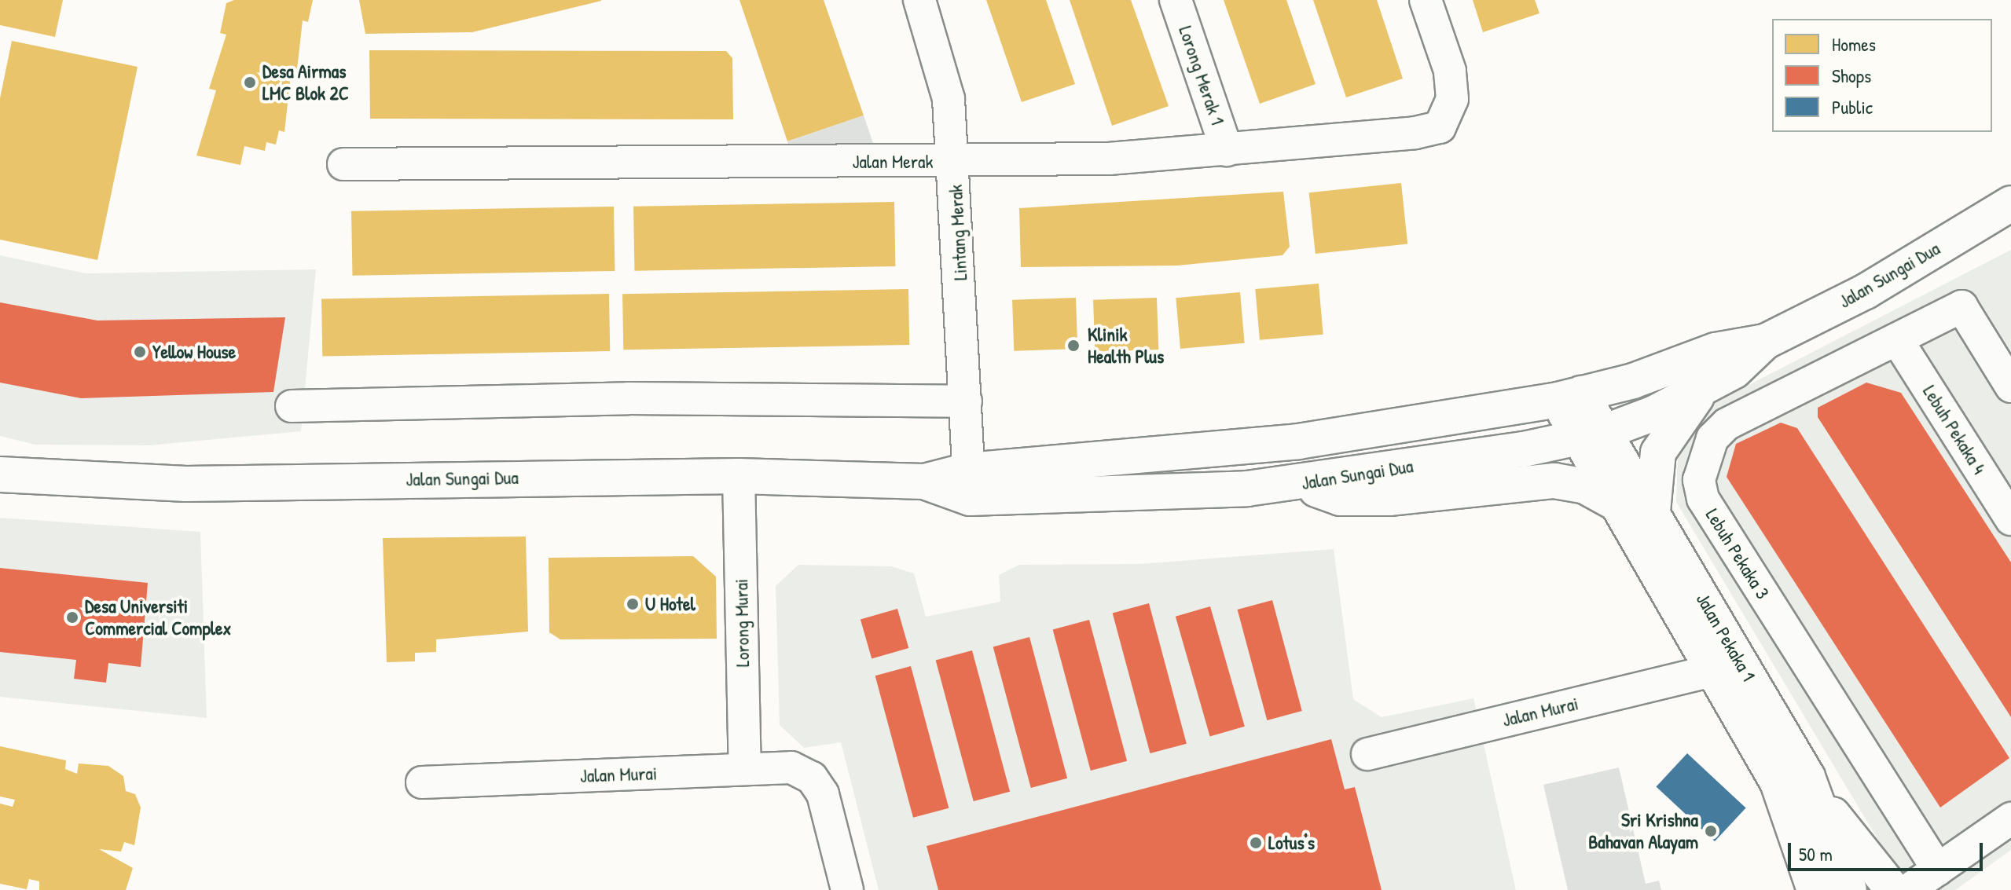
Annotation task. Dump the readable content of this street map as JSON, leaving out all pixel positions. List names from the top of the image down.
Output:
{
  "streets": {
    "main road": ["Jalan Sungai Dua", "Jalan Pekaka 1"],
    "street": [
      "Lorong Merak 1",
      "Jalan Merak",
      "Lintang Merak",
      "Lebuh Pekaka 4",
      "Lebuh Pekaka 3",
      "Lorong Murai",
      "Jalan Murai"
    ]
  },
  "crossings": [
    ["Lorong Merak 1", "Jalan Merak"],
    ["Jalan Merak", "Lintang Merak"],
    ["Lintang Merak", "Jalan Sungai Dua"],
    ["Jalan Sungai Dua", "Lorong Murai"],
    ["Jalan Sungai Dua", "Jalan Pekaka 1"],
    ["Lebuh Pekaka 4", "Lebuh Pekaka 3"],
    ["Lorong Murai", "Jalan Murai"],
    ["Jalan Pekaka 1", "Jalan Murai"]
  ],
  "places": [
    "Desa Airmas LMC Blok 2C",
    "Klinik Health Plus",
    "Yellow House",
    "U Hotel",
    "Desa Universiti Commercial Complex",
    "Sri Krishna Bahavan Alayam",
    "Lotus's"
  ],
  "legend": ["Homes", "Shops", "Public"],
  "scale_bar": "50 m"
}
